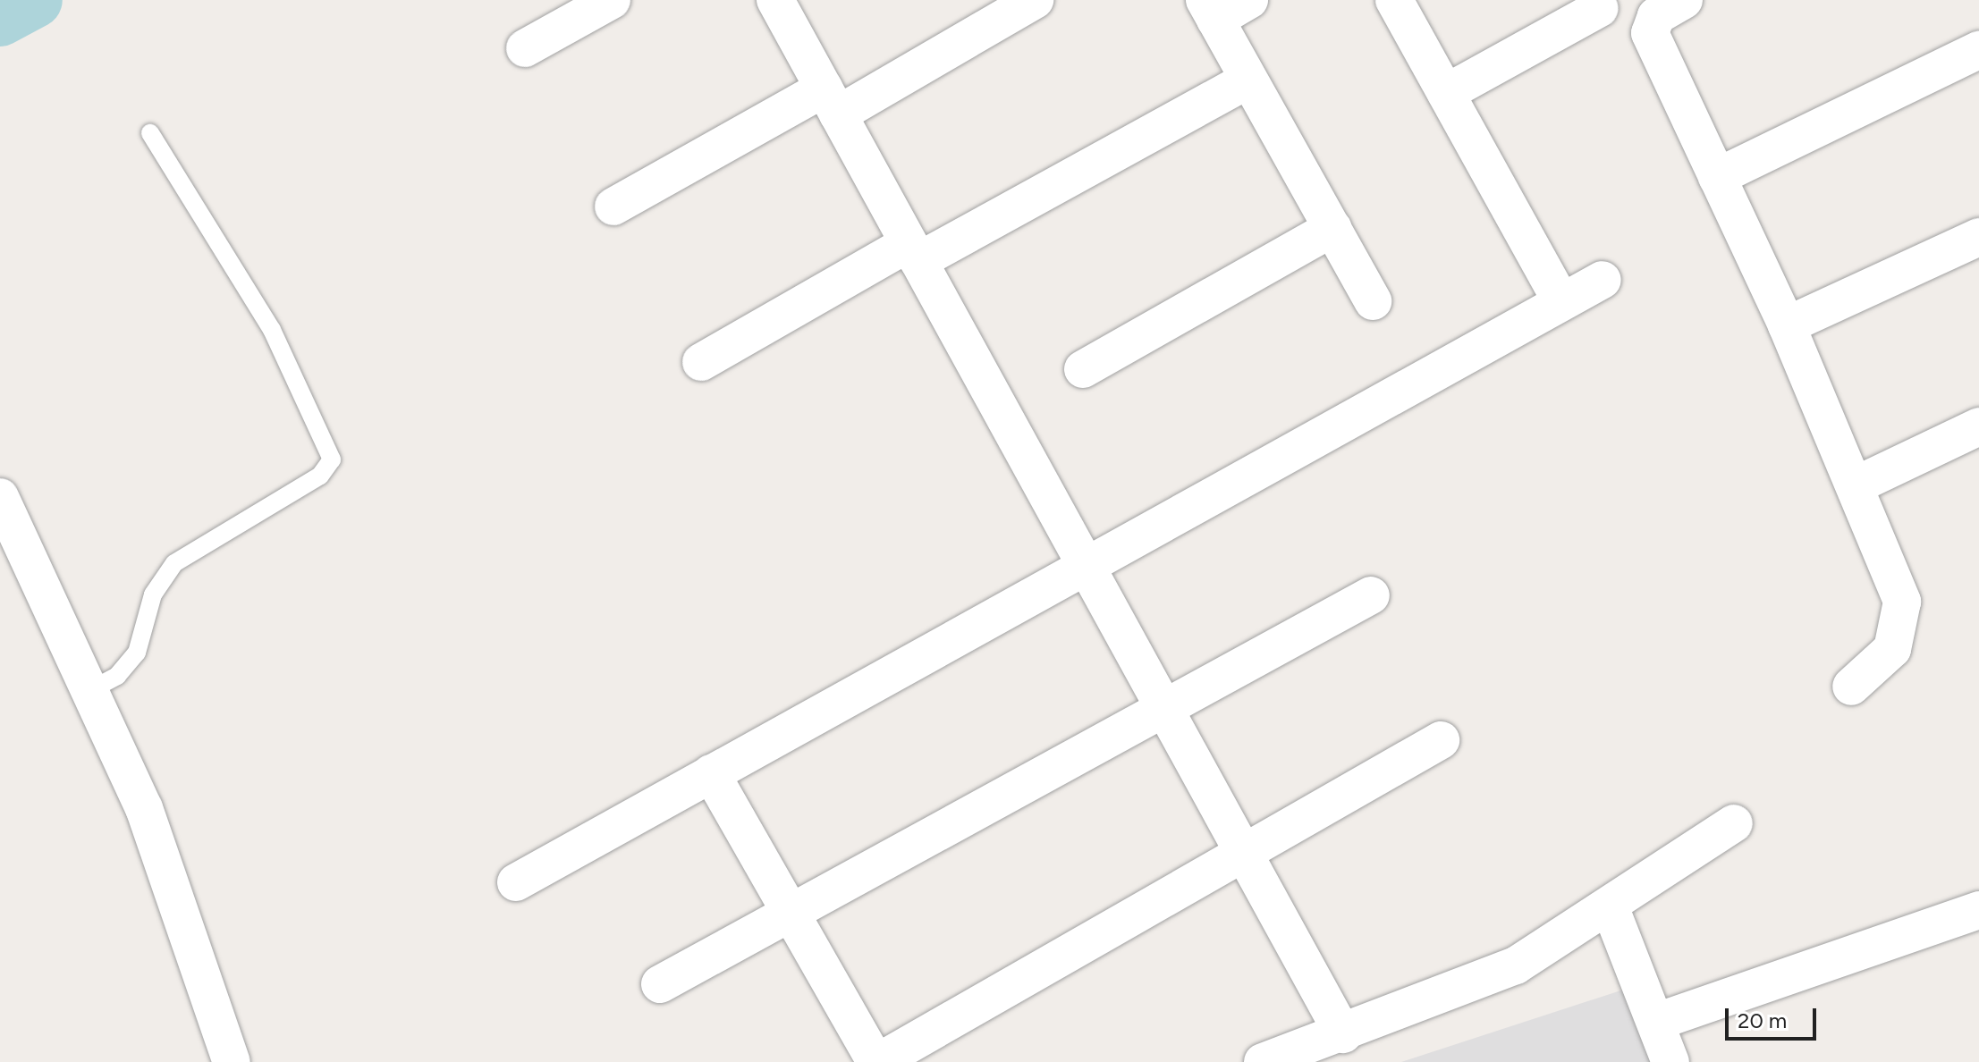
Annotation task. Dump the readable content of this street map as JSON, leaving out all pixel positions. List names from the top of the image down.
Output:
{
  "scale_bar": "20 m"
}
